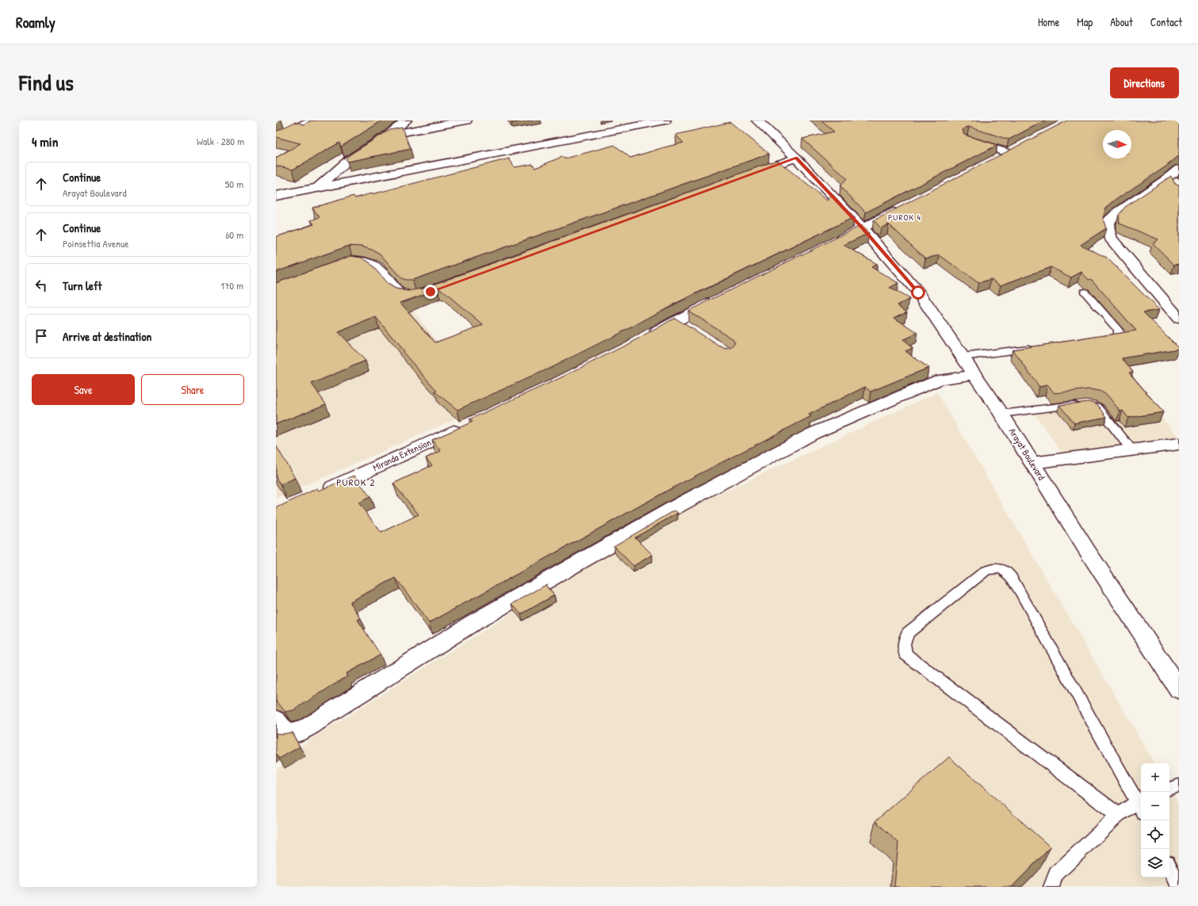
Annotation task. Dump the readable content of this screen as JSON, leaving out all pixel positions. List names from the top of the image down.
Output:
{
  "streets": {
    "street": ["Arayat Boulevard", "Miranda Extension"]
  },
  "districts": ["PUROK 4", "PUROK 2"],
  "north": "right",
  "page": {
    "header": "Roamly",
    "nav": [
      "Home",
      "Map",
      "About",
      "Contact"
    ],
    "title": "Find us",
    "buttons": [
      "Directions",
      ["Save", "Share"]
    ],
    "heading": ["4 min", "Walk · 280 m"],
    "list": [
      ["Continue", "Arayat Boulevard", "50 m"],
      ["Continue", "Poinsettia Avenue", "60 m"],
      ["Turn left", "170 m"],
      "Arrive at destination"
    ],
    "map_buttons": ["+", "−"]
  }
}
